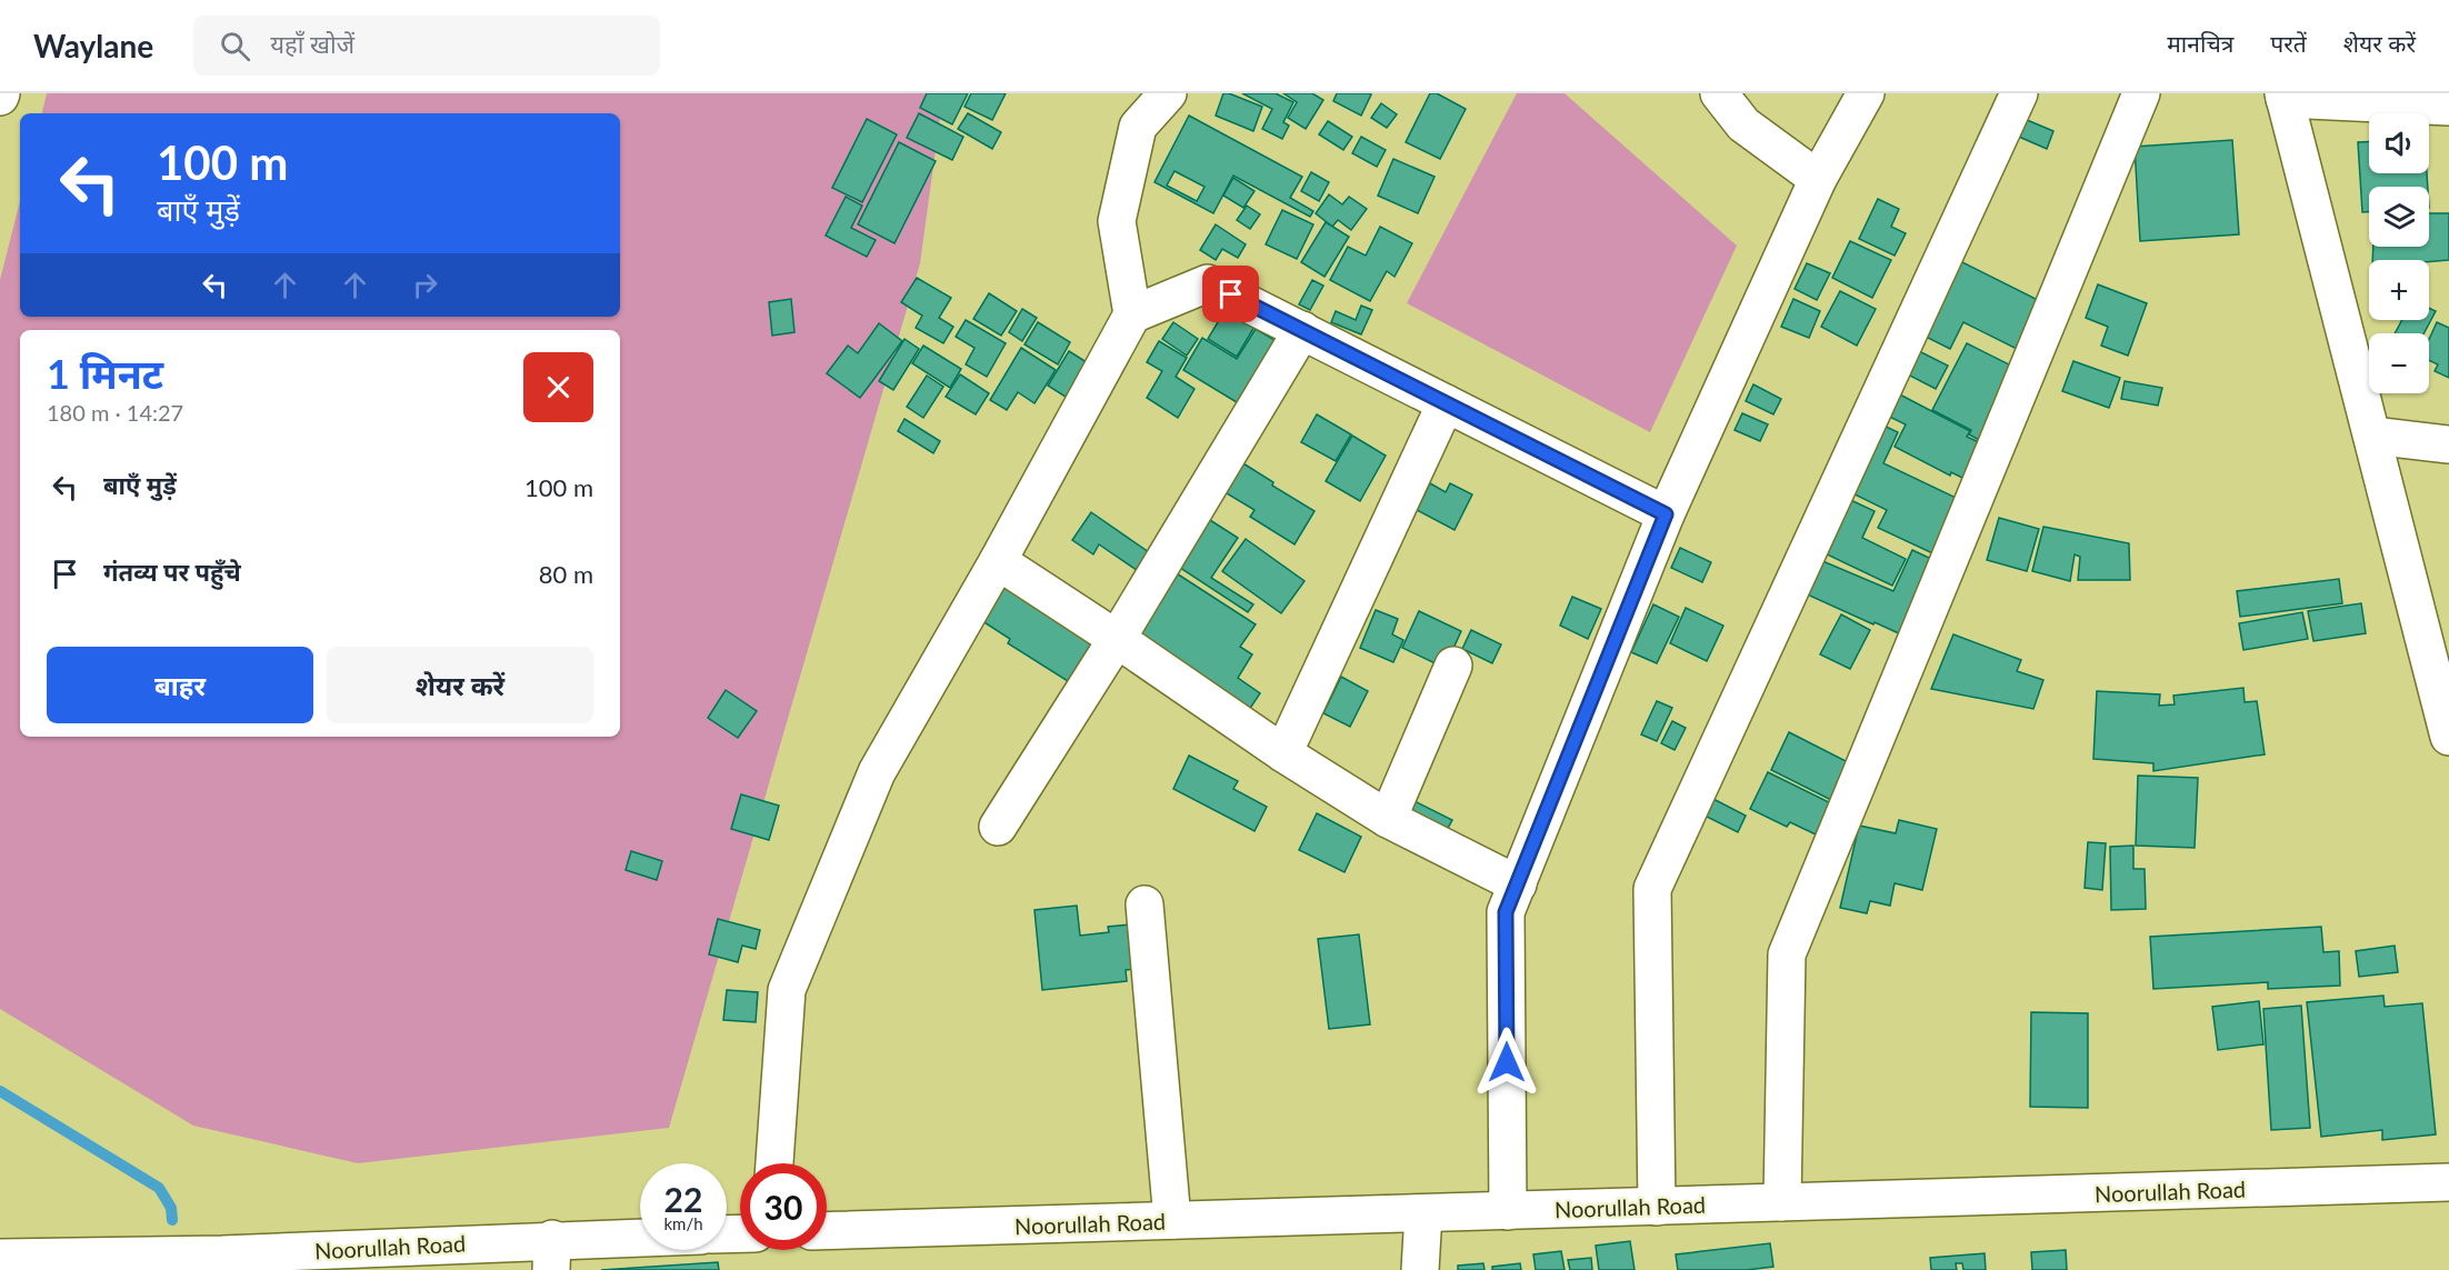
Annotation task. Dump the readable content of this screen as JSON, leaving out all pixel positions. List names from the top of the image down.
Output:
{
  "streets": {
    "street": ["Noorullah Road"]
  },
  "page": {
    "header": "Waylane",
    "search": "यहाँ खोजें",
    "nav": ["मानचित्र", "परतें", "शेयर करें"],
    "map_buttons": ["+", "−"],
    "turn": ["100 m", "बाएँ मुड़ें"],
    "heading": ["1 मिनट", "180 m · 14:27"],
    "list": [
      {
        "name": "बाएँ मुड़ें",
        "value": "100 m"
      },
      {
        "name": "गंतव्य पर पहुँचे",
        "value": "80 m"
      }
    ],
    "buttons": ["बाहर", "शेयर करें"],
    "speed": "22 km/h",
    "limit": "30"
  }
}
